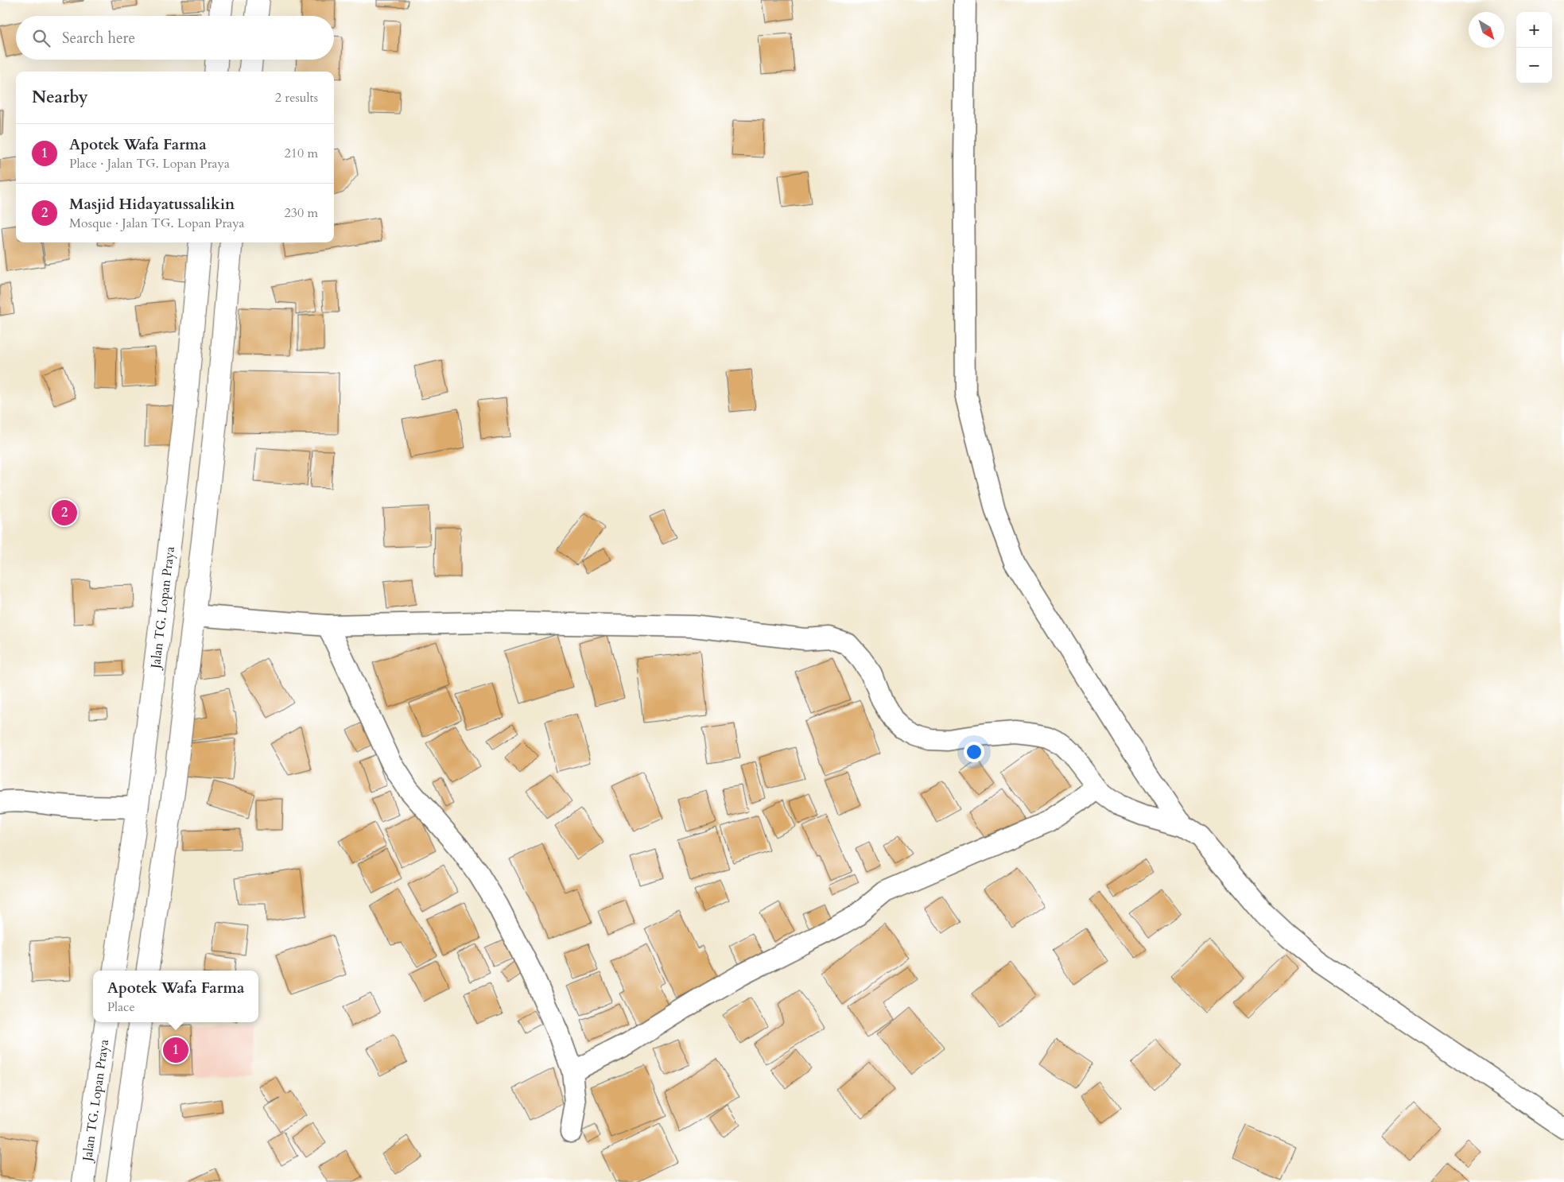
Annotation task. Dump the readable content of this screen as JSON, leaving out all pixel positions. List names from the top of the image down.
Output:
{
  "streets": {
    "highway": ["Jalan TG. Lopan Praya"]
  },
  "north": "bottom right",
  "page": {
    "map_buttons": ["+", "−"],
    "search": "Search here",
    "heading": ["Nearby", "2 results"],
    "list": [
      {
        "mark": "1",
        "name": "Apotek Wafa Farma",
        "note": "Place · Jalan TG. Lopan Praya",
        "value": "210 m"
      },
      {
        "mark": "2",
        "name": "Masjid Hidayatussalikin",
        "note": "Mosque · Jalan TG. Lopan Praya",
        "value": "230 m"
      }
    ],
    "pins": ["2", "1"],
    "popup": ["Apotek Wafa Farma", "Place"]
  }
}
